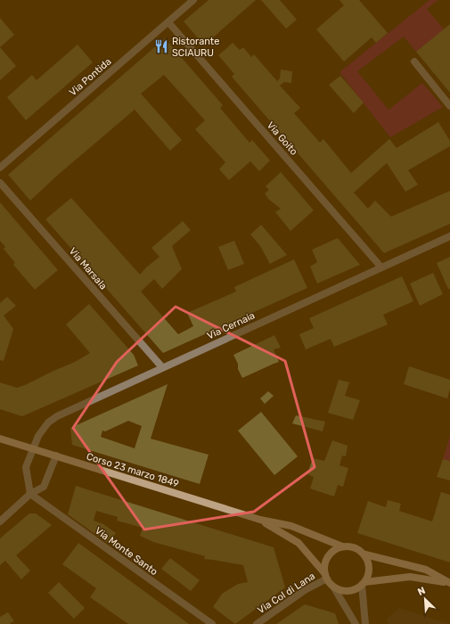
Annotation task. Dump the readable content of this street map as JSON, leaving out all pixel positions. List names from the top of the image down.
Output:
{
  "streets": {
    "street": [
      "Via Pontida",
      "Via Goito",
      "Via Marsala",
      "Via Cernaia",
      "Corso 23 marzo 1849",
      "Via Monte Santo",
      "Via Col di Lana"
    ]
  },
  "crossings": [
    ["Via Pontida", "Via Goito"],
    ["Via Goito", "Via Cernaia"],
    ["Via Marsala", "Via Cernaia"],
    ["Via Cernaia", "Corso 23 marzo 1849"],
    ["Via Cernaia", "Via Monte Santo"],
    ["Corso 23 marzo 1849", "Via Col di Lana"]
  ],
  "places": {
    "restaurant": ["Ristorante SCIAURU"]
  },
  "north": "top left"
}
